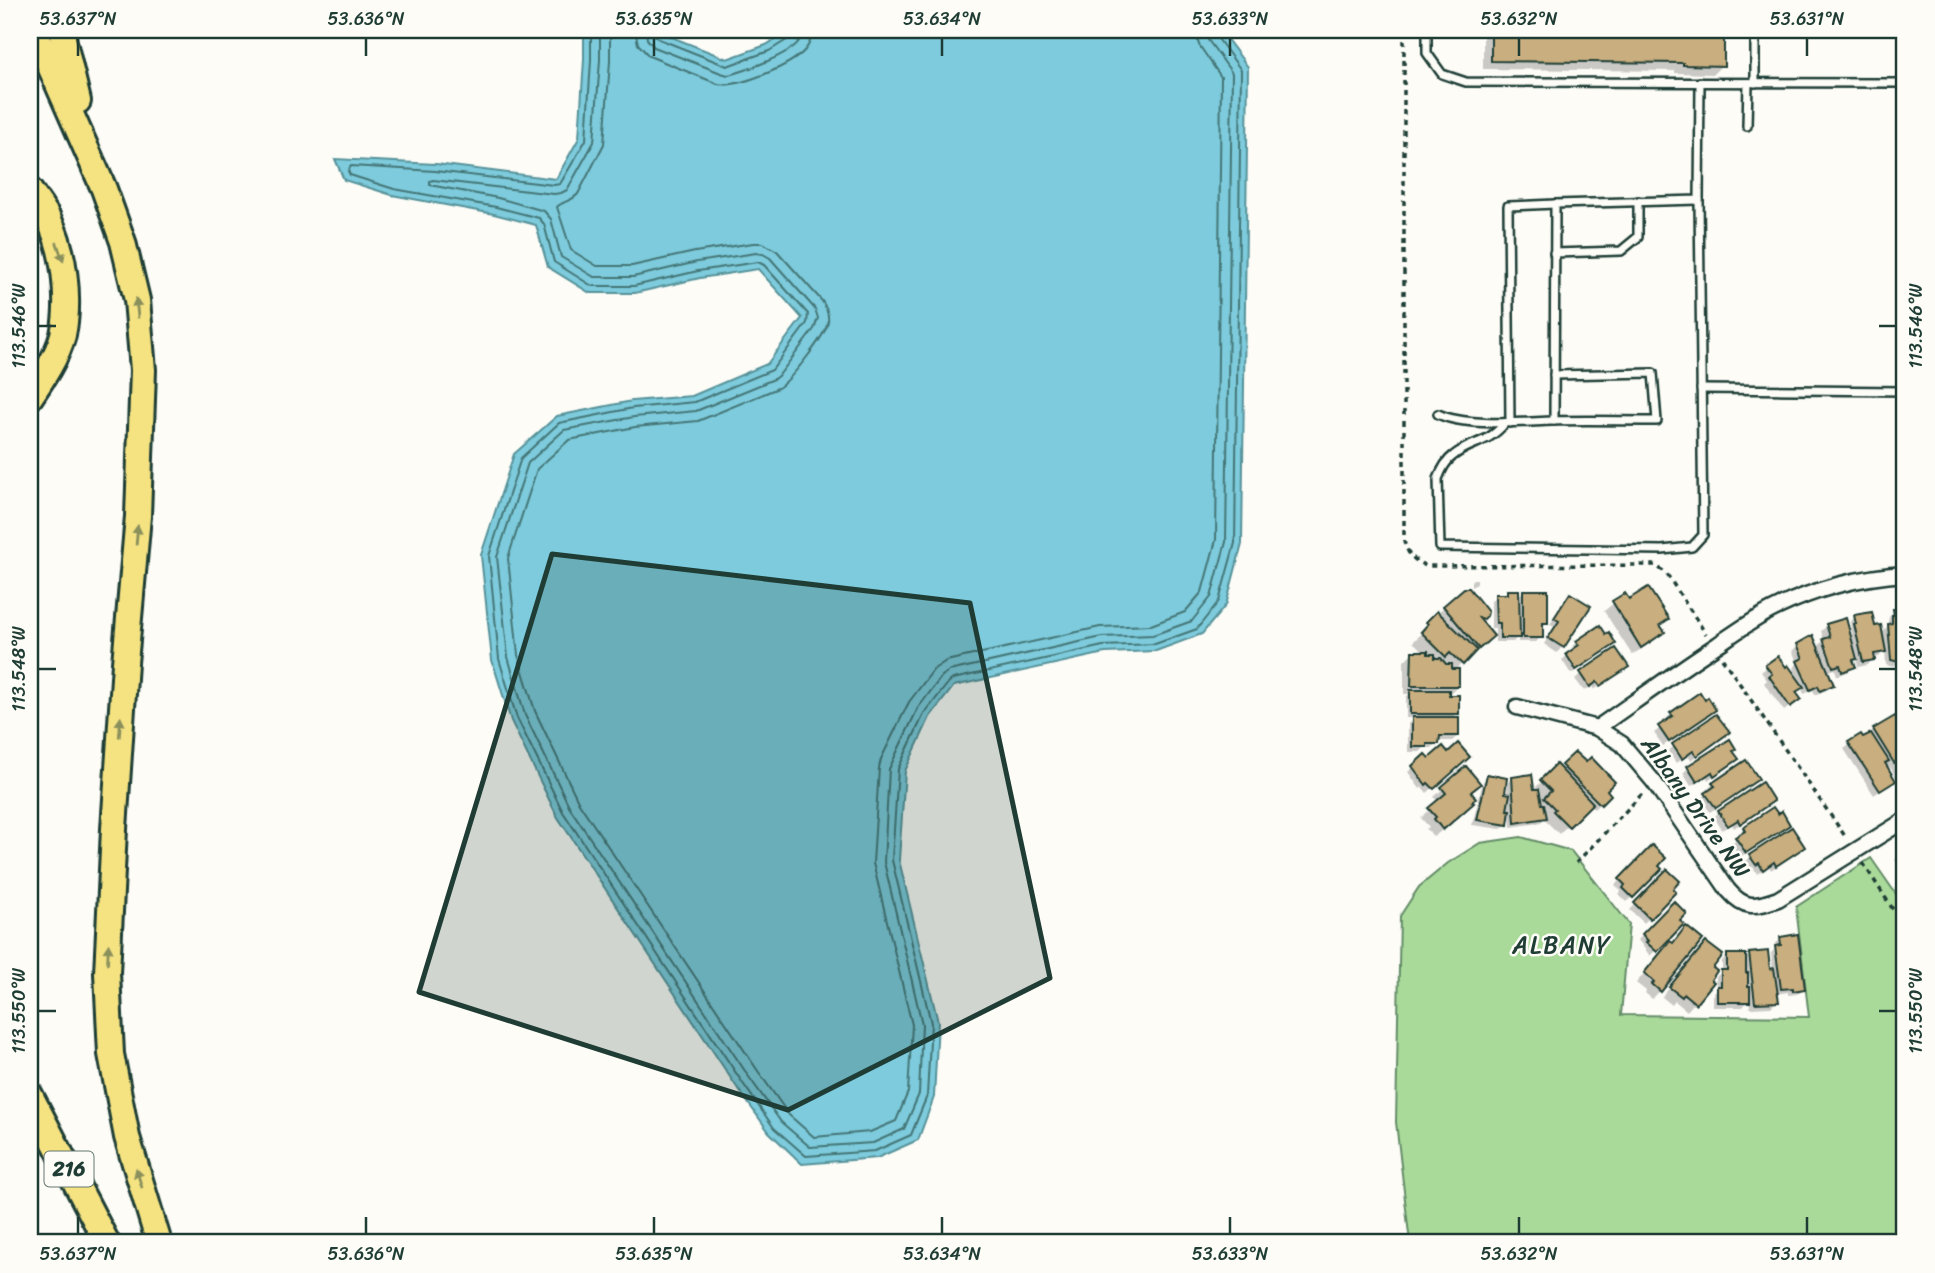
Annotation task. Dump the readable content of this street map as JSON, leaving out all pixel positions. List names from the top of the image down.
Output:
{
  "streets": {
    "highway": ["216"],
    "street": ["Albany Drive NW"]
  },
  "districts": ["ALBANY"],
  "coordinates": [
    "53.637°N",
    "53.636°N",
    "53.635°N",
    "53.634°N",
    "53.633°N",
    "53.632°N",
    "53.631°N",
    "113.546°W",
    "113.548°W",
    "113.550°W"
  ]
}
